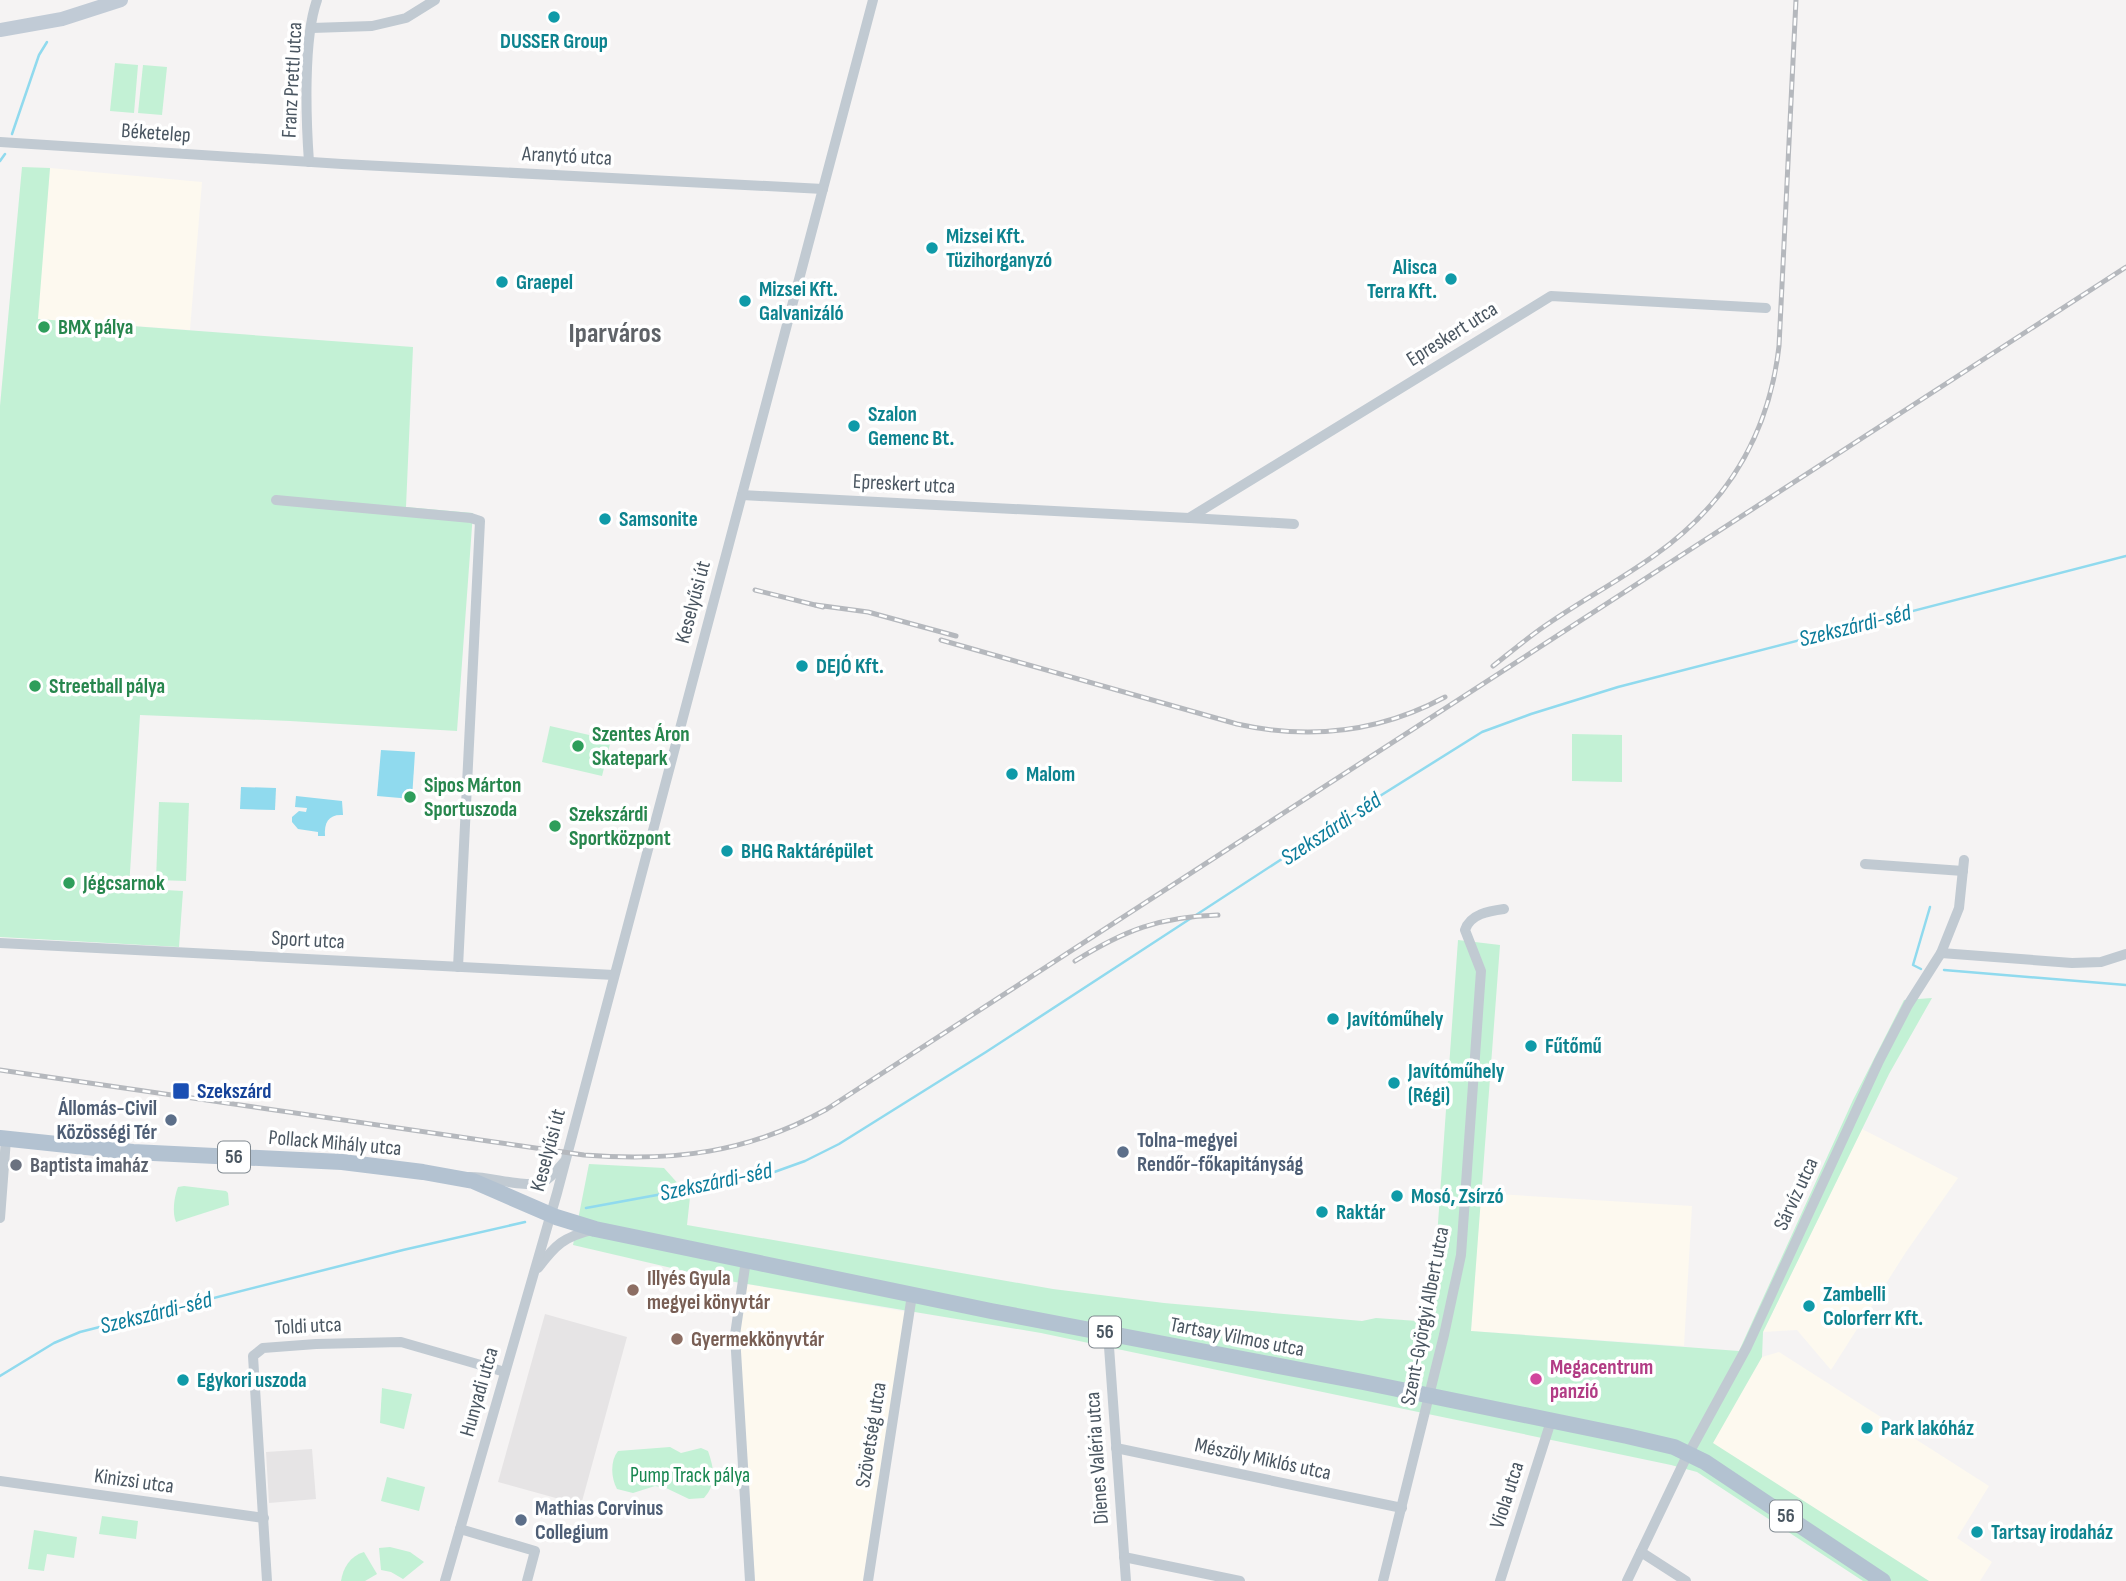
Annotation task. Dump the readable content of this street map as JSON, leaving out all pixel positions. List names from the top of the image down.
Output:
{
  "streets": {
    "main road": ["Pollack Mihály utca", "56", "Tartsay Vilmos utca"],
    "street": [
      "Franz Prettl utca",
      "Béketelep",
      "Aranytó utca",
      "Epreskert utca",
      "Keselyűsi út",
      "Sport utca",
      "Sárvíz utca",
      "Szent-Györgyi Albert utca",
      "Toldi utca",
      "Hunyadi utca",
      "Szövetség utca",
      "Dienes Valéria utca",
      "Mészöly Miklós utca",
      "Kinizsi utca",
      "Viola utca"
    ]
  },
  "crossings": [
    ["Franz Prettl utca", "Béketelep"],
    ["Franz Prettl utca", "Aranytó utca"],
    ["Béketelep", "Aranytó utca"],
    ["Aranytó utca", "Keselyűsi út"],
    ["Epreskert utca", "Keselyűsi út"],
    ["Keselyűsi út", "Sport utca"],
    ["Keselyűsi út", "Pollack Mihály utca"],
    ["Keselyűsi út", "Tartsay Vilmos utca"],
    ["Keselyűsi út", "Hunyadi utca"],
    ["Pollack Mihály utca", "Tartsay Vilmos utca"],
    ["Pollack Mihály utca", "Hunyadi utca"],
    ["Sárvíz utca", "Tartsay Vilmos utca"],
    ["Szent-Györgyi Albert utca", "Tartsay Vilmos utca"],
    ["Szent-Györgyi Albert utca", "Mészöly Miklós utca"],
    ["Toldi utca", "Hunyadi utca"],
    ["Toldi utca", "Kinizsi utca"],
    ["Tartsay Vilmos utca", "Hunyadi utca"],
    ["Tartsay Vilmos utca", "Szövetség utca"],
    ["Tartsay Vilmos utca", "Dienes Valéria utca"],
    ["Tartsay Vilmos utca", "Viola utca"],
    ["Dienes Valéria utca", "Mészöly Miklós utca"]
  ],
  "districts": ["Iparváros"],
  "water": ["Szekszárdi-séd"],
  "parks": ["Pump Track pálya"],
  "places": {
    "other": [
      "DUSSER Group",
      "Mizsei Kft. Tüzihorganyzó",
      "Alisca Terra Kft.",
      "Graepel",
      "Mizsei Kft. Galvanizáló",
      "BMX pálya",
      "Szalon Gemenc Bt.",
      "Samsonite",
      "DEJÓ Kft.",
      "Streetball pálya",
      "Szentes Áron Skatepark",
      "Malom",
      "Sipos Márton Sportuszoda",
      "Szekszárdi Sportközpont",
      "BHG Raktárépület",
      "Jégcsarnok",
      "Javítóműhely",
      "Fűtőmű",
      "Javítóműhely (Régi)",
      "Állomás-Civil Közösségi Tér",
      "Tolna-megyei Rendőr-főkapitányság",
      "Baptista imaház",
      "Mosó, Zsírzó",
      "Raktár",
      "Illyés Gyula megyei könyvtár",
      "Zambelli Colorferr Kft.",
      "Gyermekkönyvtár",
      "Megacentrum panzió",
      "Egykori uszoda",
      "Park lakóház",
      "Mathias Corvinus Collegium",
      "Tartsay irodaház"
    ],
    "transit": ["Szekszárd"]
  }
}
